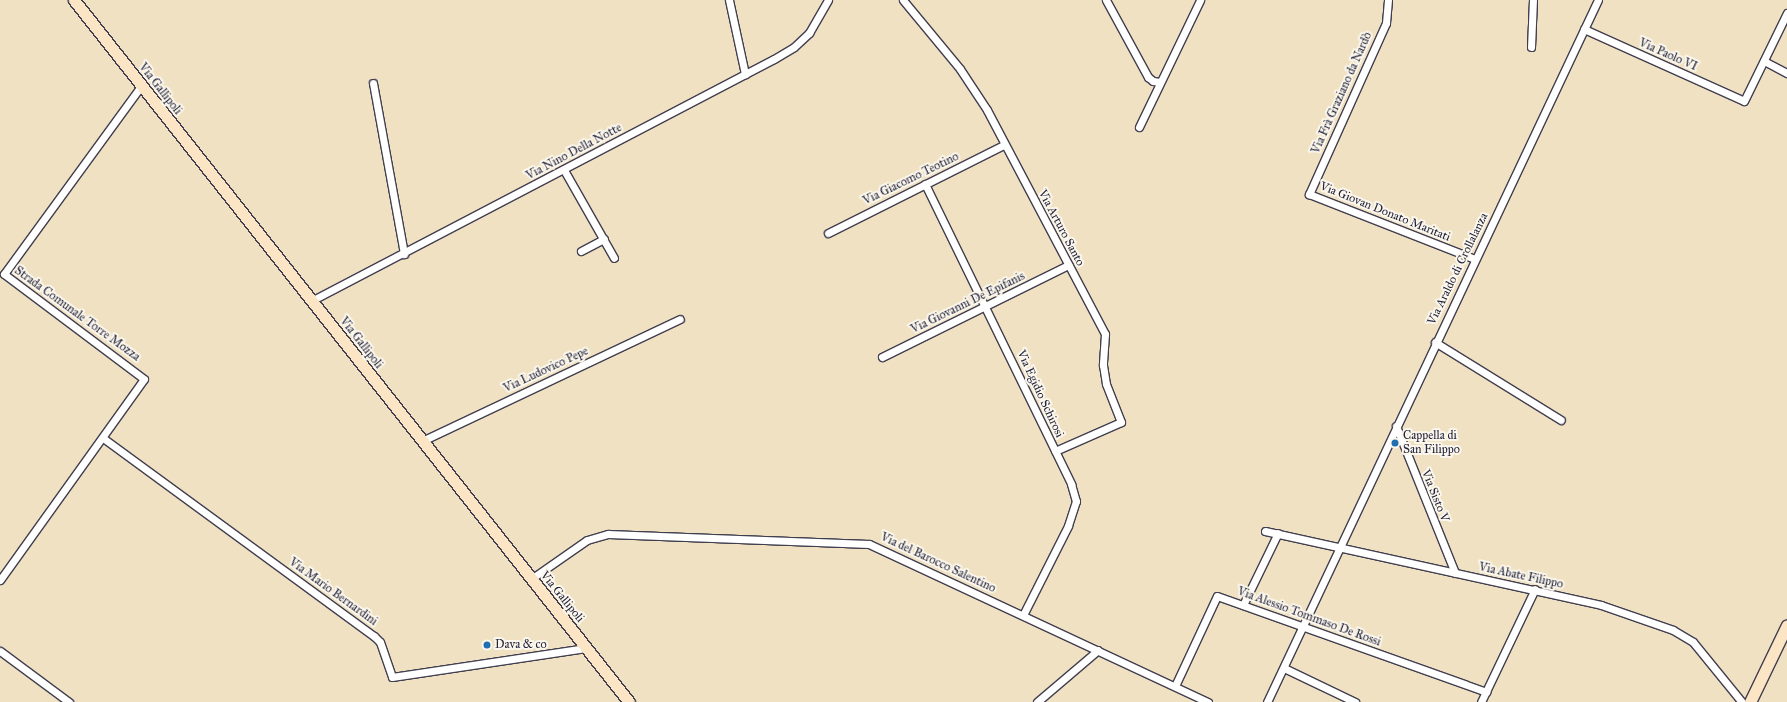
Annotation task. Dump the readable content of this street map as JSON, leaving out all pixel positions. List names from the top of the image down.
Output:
{
  "streets": {
    "main road": ["Via Gallipoli"],
    "street": [
      "Via Paolo VI",
      "Via Frà Graziano da Nardò",
      "Via Nino Della Notte",
      "Via Giacomo Teotino",
      "Via Giovan Donato Maritati",
      "Via Arturo Santo",
      "Via Araldo di Crollalanza",
      "Via Giovanni De Epifanis",
      "Strada Comunale Torre Mozza",
      "Via Ludovico Pepe",
      "Via Egidio Schirosi",
      "Via Sisto V",
      "Via del Barocco Salentino",
      "Via Abate Filippo",
      "Via Mario Bernardini",
      "Via Alessio Tommaso De Rossi"
    ]
  },
  "crossings": [
    ["Via Paolo VI", "Via Araldo di Crollalanza"],
    ["Via Gallipoli", "Via Nino Della Notte"],
    ["Via Gallipoli", "Strada Comunale Torre Mozza"],
    ["Via Gallipoli", "Via Ludovico Pepe"],
    ["Via Gallipoli", "Via del Barocco Salentino"],
    ["Via Gallipoli", "Via Mario Bernardini"],
    ["Via Frà Graziano da Nardò", "Via Giovan Donato Maritati"],
    ["Via Giacomo Teotino", "Via Arturo Santo"],
    ["Via Giacomo Teotino", "Via Egidio Schirosi"],
    ["Via Giovan Donato Maritati", "Via Araldo di Crollalanza"],
    ["Via Arturo Santo", "Via Giovanni De Epifanis"],
    ["Via Arturo Santo", "Via Egidio Schirosi"],
    ["Via Araldo di Crollalanza", "Via Sisto V"],
    ["Via Araldo di Crollalanza", "Via Abate Filippo"],
    ["Via Araldo di Crollalanza", "Via Alessio Tommaso De Rossi"],
    ["Via Giovanni De Epifanis", "Via Egidio Schirosi"],
    ["Strada Comunale Torre Mozza", "Via Mario Bernardini"],
    ["Via Egidio Schirosi", "Via del Barocco Salentino"],
    ["Via Sisto V", "Via Abate Filippo"],
    ["Via del Barocco Salentino", "Via Alessio Tommaso De Rossi"]
  ],
  "places": ["Cappella di San Filippo", "Dava & co"]
}
